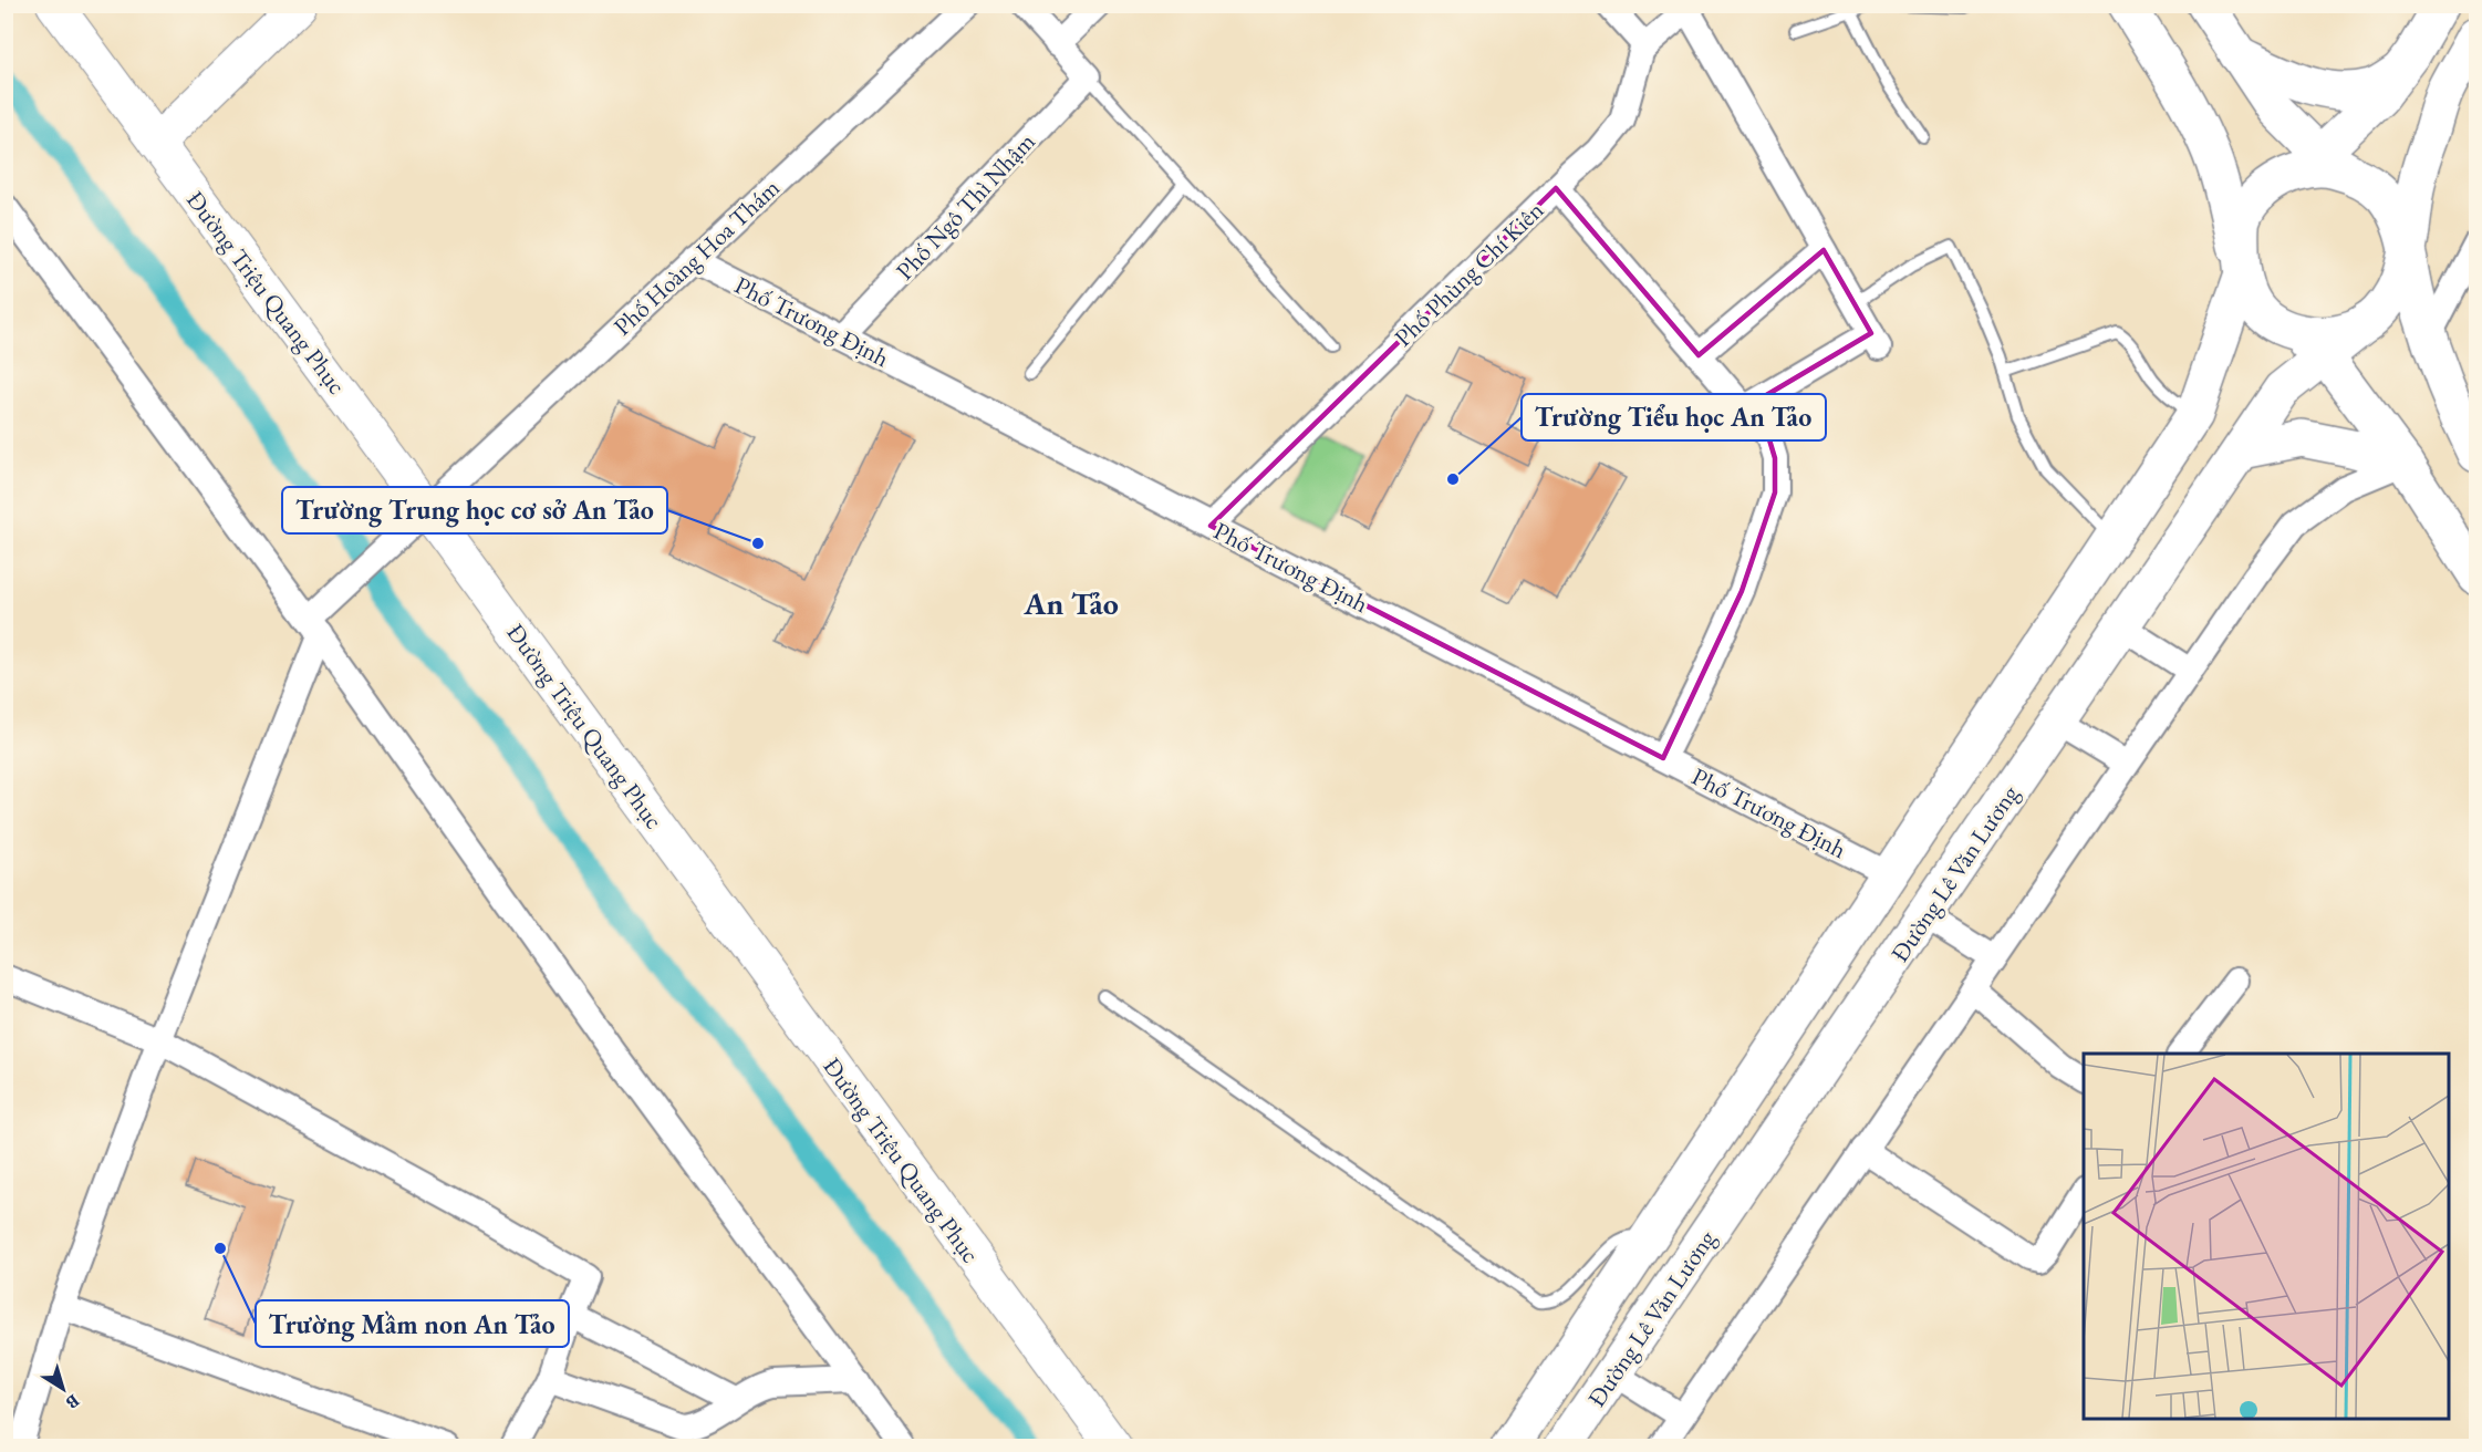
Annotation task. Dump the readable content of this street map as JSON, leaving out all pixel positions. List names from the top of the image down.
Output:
{
  "streets": {
    "highway": ["Đường Lê Văn Lương"],
    "street": [
      "Phố Ngô Thì Nhậm",
      "Phố Hoàng Hoa Thám",
      "Phố Phùng Chí Kiên",
      "Đường Triệu Quang Phục",
      "Phố Trương Định"
    ]
  },
  "crossings": [
    ["Phố Ngô Thì Nhậm", "Phố Trương Định"],
    ["Phố Hoàng Hoa Thám", "Đường Triệu Quang Phục"],
    ["Phố Hoàng Hoa Thám", "Phố Trương Định"],
    ["Phố Phùng Chí Kiên", "Phố Trương Định"],
    ["Phố Trương Định", "Đường Lê Văn Lương"]
  ],
  "districts": ["An Tảo"],
  "places": ["Trường Tiểu học An Tảo", "Trường Trung học cơ sở An Tảo", "Trường Mầm non An Tảo"],
  "north": "bottom right"
}
